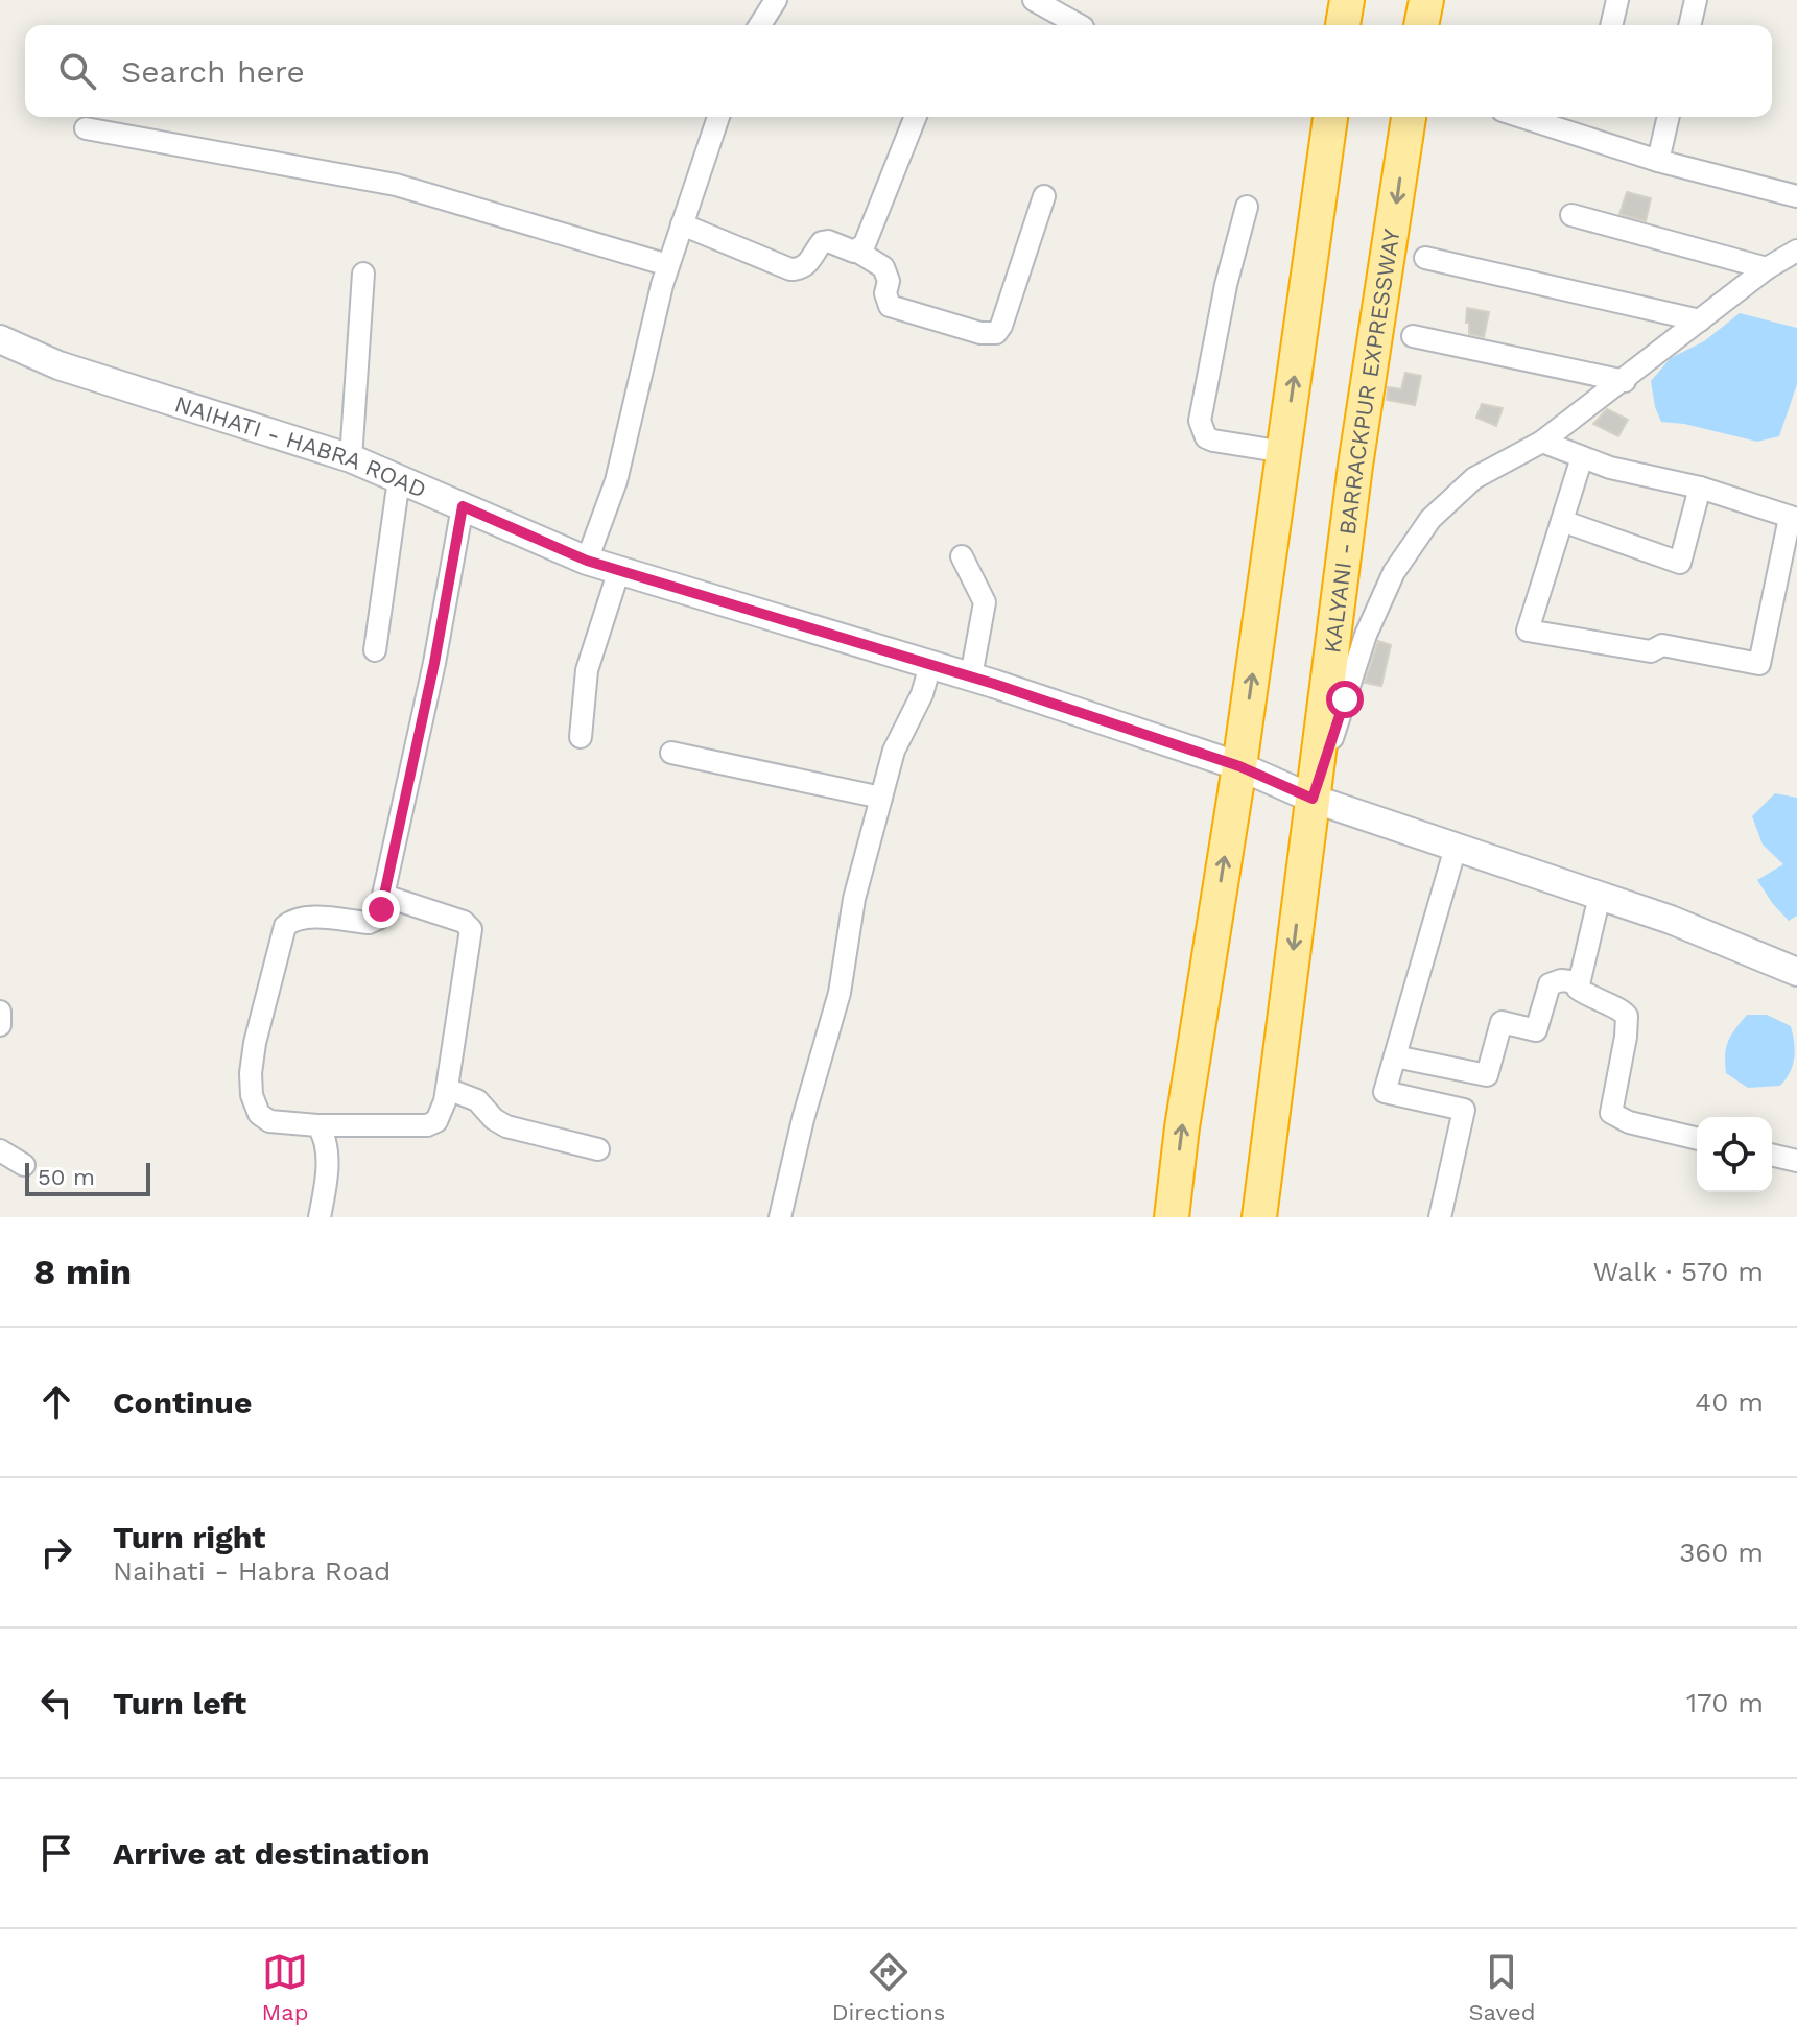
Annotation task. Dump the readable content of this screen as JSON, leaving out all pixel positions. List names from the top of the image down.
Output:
{
  "streets": {
    "highway": ["KALYANI - BARRACKPUR EXPRESSWAY"],
    "main road": ["NAIHATI - HABRA ROAD"]
  },
  "crossings": [
    ["KALYANI - BARRACKPUR EXPRESSWAY", "NAIHATI - HABRA ROAD"]
  ],
  "scale_bar": "50 m",
  "page": {
    "search": "Search here",
    "scale": "50 m",
    "heading": ["8 min", "Walk · 570 m"],
    "list": [
      ["Continue", "40 m"],
      ["Turn right", "Naihati - Habra Road", "360 m"],
      ["Turn left", "170 m"],
      "Arrive at destination"
    ],
    "nav": ["Map", "Directions", "Saved"]
  }
}
